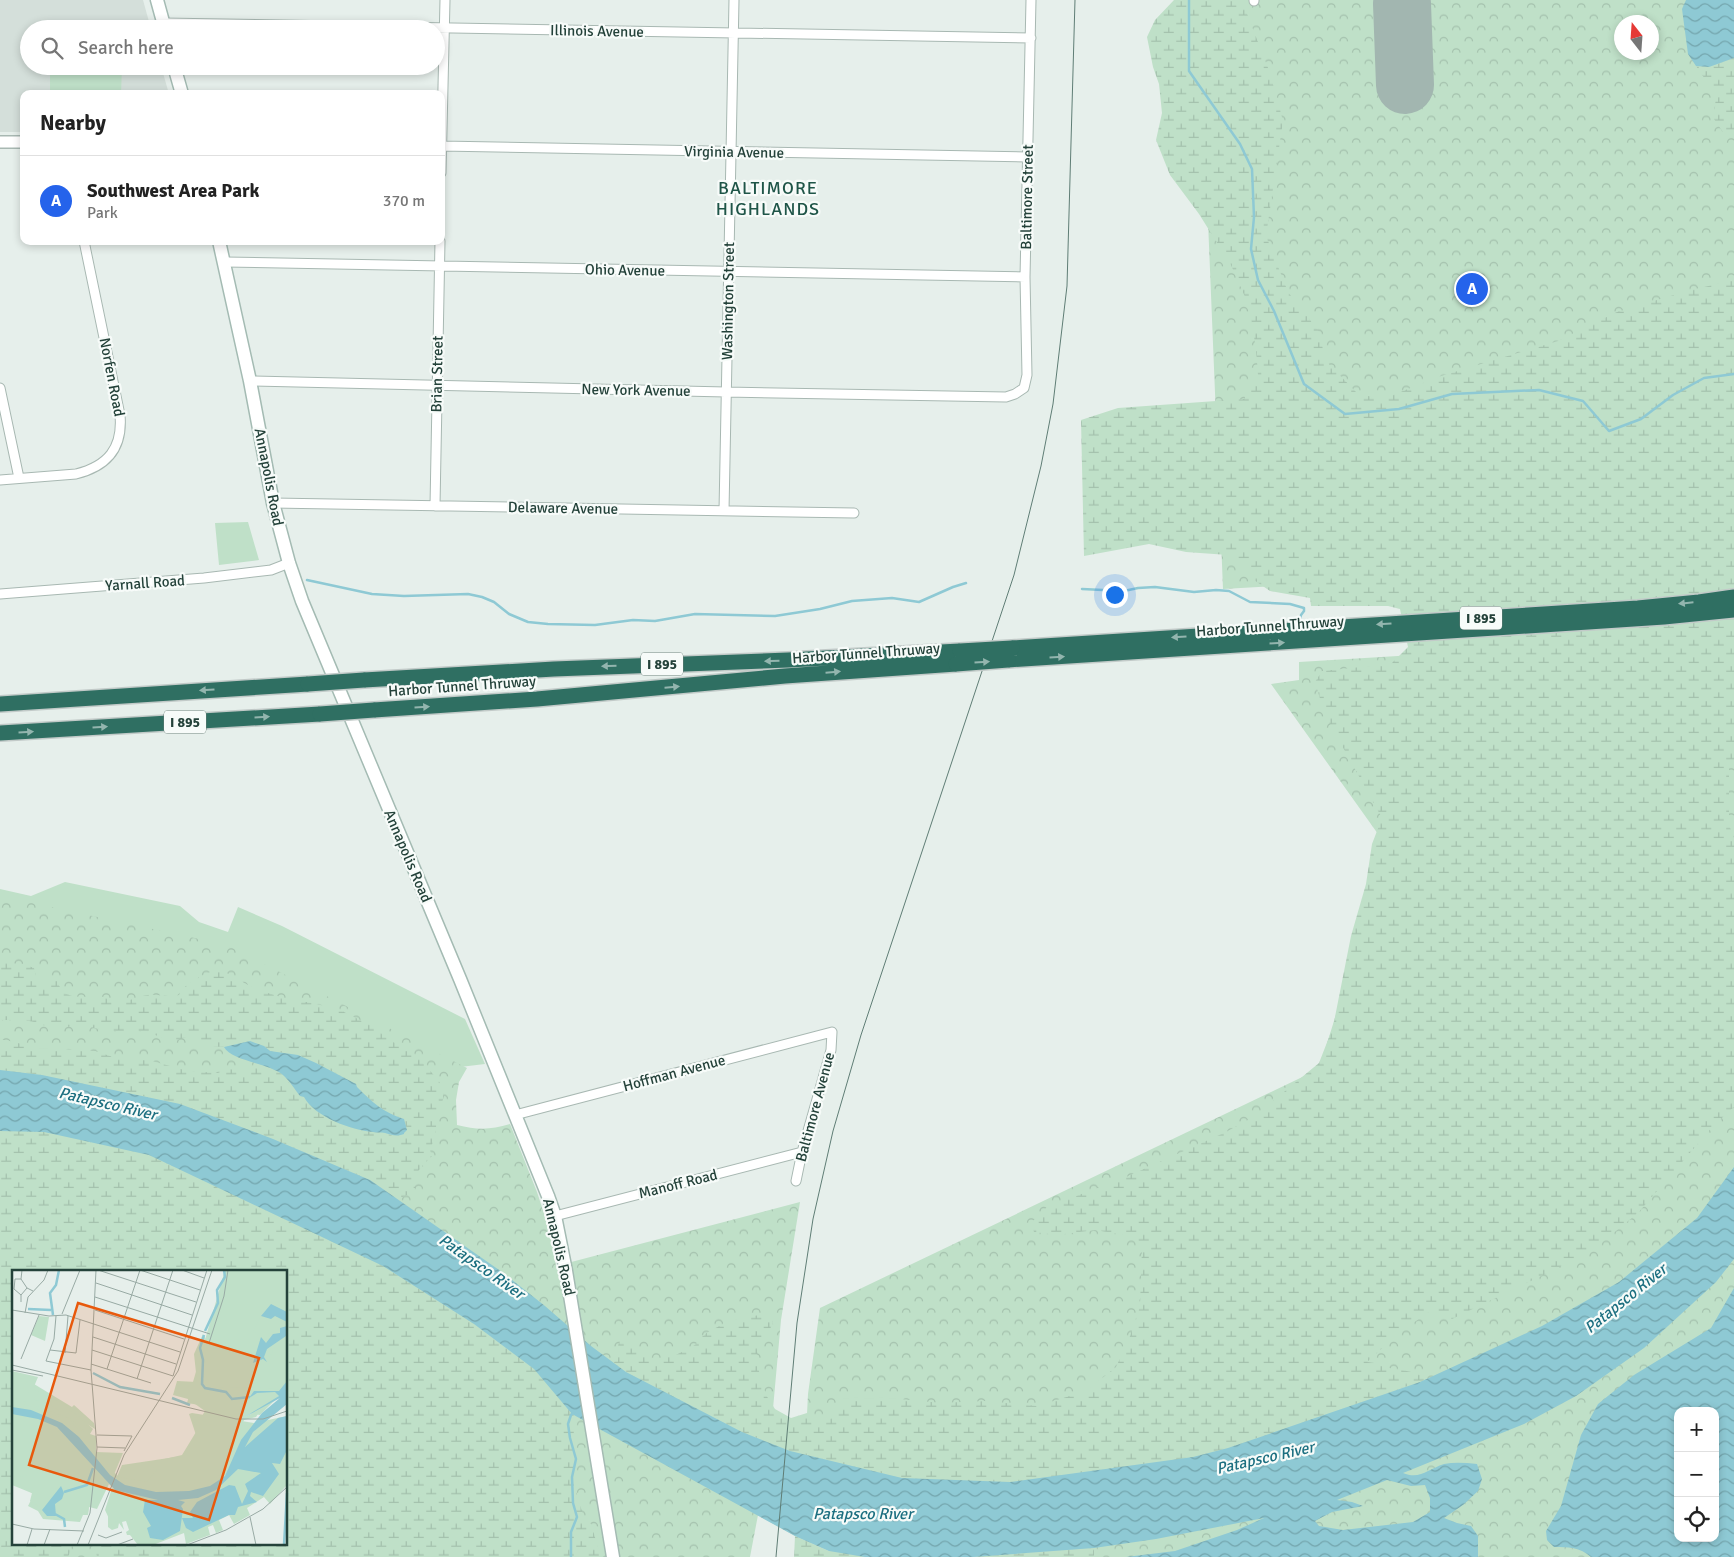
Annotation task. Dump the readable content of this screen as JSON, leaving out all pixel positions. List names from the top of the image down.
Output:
{
  "streets": {
    "highway": ["I 895", "Harbor Tunnel Thruway"],
    "main road": ["Annapolis Road"],
    "street": [
      "Illinois Avenue",
      "Virginia Avenue",
      "Baltimore Street",
      "Ohio Avenue",
      "Washington Street",
      "Brian Street",
      "Norfen Road",
      "New York Avenue",
      "Delaware Avenue",
      "Yarnall Road",
      "Hoffman Avenue",
      "Baltimore Avenue",
      "Manoff Road"
    ]
  },
  "crossings": [
    ["Illinois Avenue", "Baltimore Street"],
    ["Illinois Avenue", "Washington Street"],
    ["Virginia Avenue", "Baltimore Street"],
    ["Virginia Avenue", "Washington Street"],
    ["Baltimore Street", "Ohio Avenue"],
    ["Baltimore Street", "New York Avenue"],
    ["Ohio Avenue", "Washington Street"],
    ["Ohio Avenue", "Brian Street"],
    ["Ohio Avenue", "Annapolis Road"],
    ["Washington Street", "New York Avenue"],
    ["Washington Street", "Delaware Avenue"],
    ["Brian Street", "New York Avenue"],
    ["Brian Street", "Delaware Avenue"],
    ["New York Avenue", "Annapolis Road"],
    ["Annapolis Road", "Delaware Avenue"],
    ["Annapolis Road", "Yarnall Road"],
    ["Annapolis Road", "Hoffman Avenue"],
    ["Annapolis Road", "Manoff Road"],
    ["Hoffman Avenue", "Baltimore Avenue"],
    ["Baltimore Avenue", "Manoff Road"]
  ],
  "districts": ["BALTIMORE HIGHLANDS"],
  "water": ["Patapsco River"],
  "north": "top",
  "page": {
    "search": "Search here",
    "heading": "Nearby",
    "list": [
      {
        "mark": "A",
        "name": "Southwest Area Park",
        "note": "Park",
        "value": "370 m"
      }
    ],
    "pins": "A",
    "map_buttons": ["+", "−"]
  }
}
